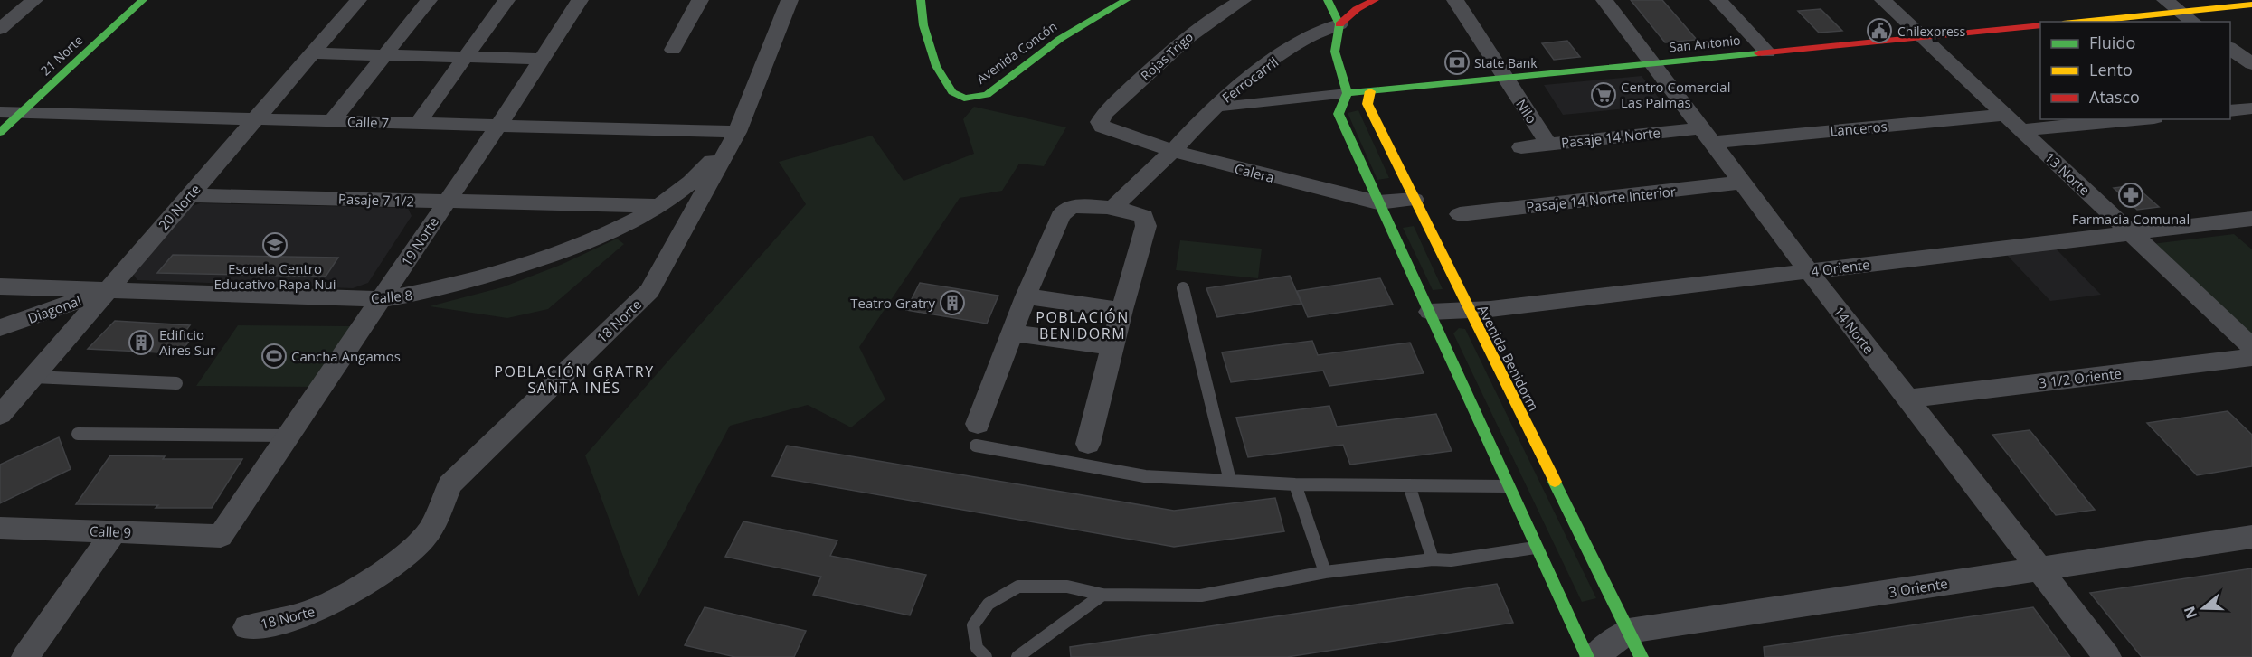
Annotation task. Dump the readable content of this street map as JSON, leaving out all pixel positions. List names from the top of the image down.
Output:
{
  "streets": {
    "main road": [
      "San Antonio",
      "Avenida Concón",
      "21 Norte",
      "Avenida Benidorm"
    ],
    "street": [
      "Rojas Trigo",
      "Ferrocarril",
      "Nilo",
      "Calle 7",
      "Lanceros",
      "Pasaje 14 Norte",
      "Calera",
      "13 Norte",
      "Pasaje 14 Norte Interior",
      "Pasaje 7 1/2",
      "20 Norte",
      "19 Norte",
      "4 Oriente",
      "Calle 8",
      "Diagonal",
      "18 Norte",
      "14 Norte",
      "3 1/2 Oriente",
      "Calle 9",
      "3 Oriente"
    ]
  },
  "crossings": [
    ["San Antonio", "Nilo"],
    ["San Antonio", "13 Norte"],
    ["San Antonio", "14 Norte"],
    ["San Antonio", "Avenida Benidorm"],
    ["21 Norte", "Calle 7"],
    ["Rojas Trigo", "Calera"],
    ["Ferrocarril", "Calera"],
    ["Nilo", "Pasaje 14 Norte"],
    ["Calle 7", "20 Norte"],
    ["Calle 7", "19 Norte"],
    ["Calle 7", "Calle 8"],
    ["Calle 7", "18 Norte"],
    ["Lanceros", "Pasaje 14 Norte"],
    ["Lanceros", "13 Norte"],
    ["Lanceros", "14 Norte"],
    ["Pasaje 14 Norte", "14 Norte"],
    ["Calera", "Avenida Benidorm"],
    ["13 Norte", "4 Oriente"],
    ["Pasaje 14 Norte Interior", "14 Norte"],
    ["Pasaje 7 1/2", "20 Norte"],
    ["Pasaje 7 1/2", "19 Norte"],
    ["Pasaje 7 1/2", "Calle 8"],
    ["20 Norte", "Calle 8"],
    ["20 Norte", "Diagonal"],
    ["19 Norte", "Calle 8"],
    ["19 Norte", "Calle 9"],
    ["4 Oriente", "14 Norte"],
    ["4 Oriente", "Avenida Benidorm"],
    ["Calle 8", "Diagonal"],
    ["Calle 8", "18 Norte"],
    ["14 Norte", "3 1/2 Oriente"],
    ["14 Norte", "3 Oriente"],
    ["Avenida Benidorm", "3 Oriente"]
  ],
  "districts": ["POBLACIÓN BENIDORM", "POBLACIÓN GRATRY SANTA INÉS"],
  "places": {
    "public building": ["Chilexpress"],
    "bank": ["State Bank"],
    "supermarket": ["Centro Comercial Las Palmas"],
    "pharmacy": ["Farmacia Comunal"],
    "school or university": ["Escuela Centro Educativo Rapa Nui"],
    "building": ["Teatro Gratry", "Edificio Aires Sur"],
    "sports": ["Cancha Angamos"]
  },
  "legend": ["Fluido", "Lento", "Atasco"],
  "north": "left"
}
